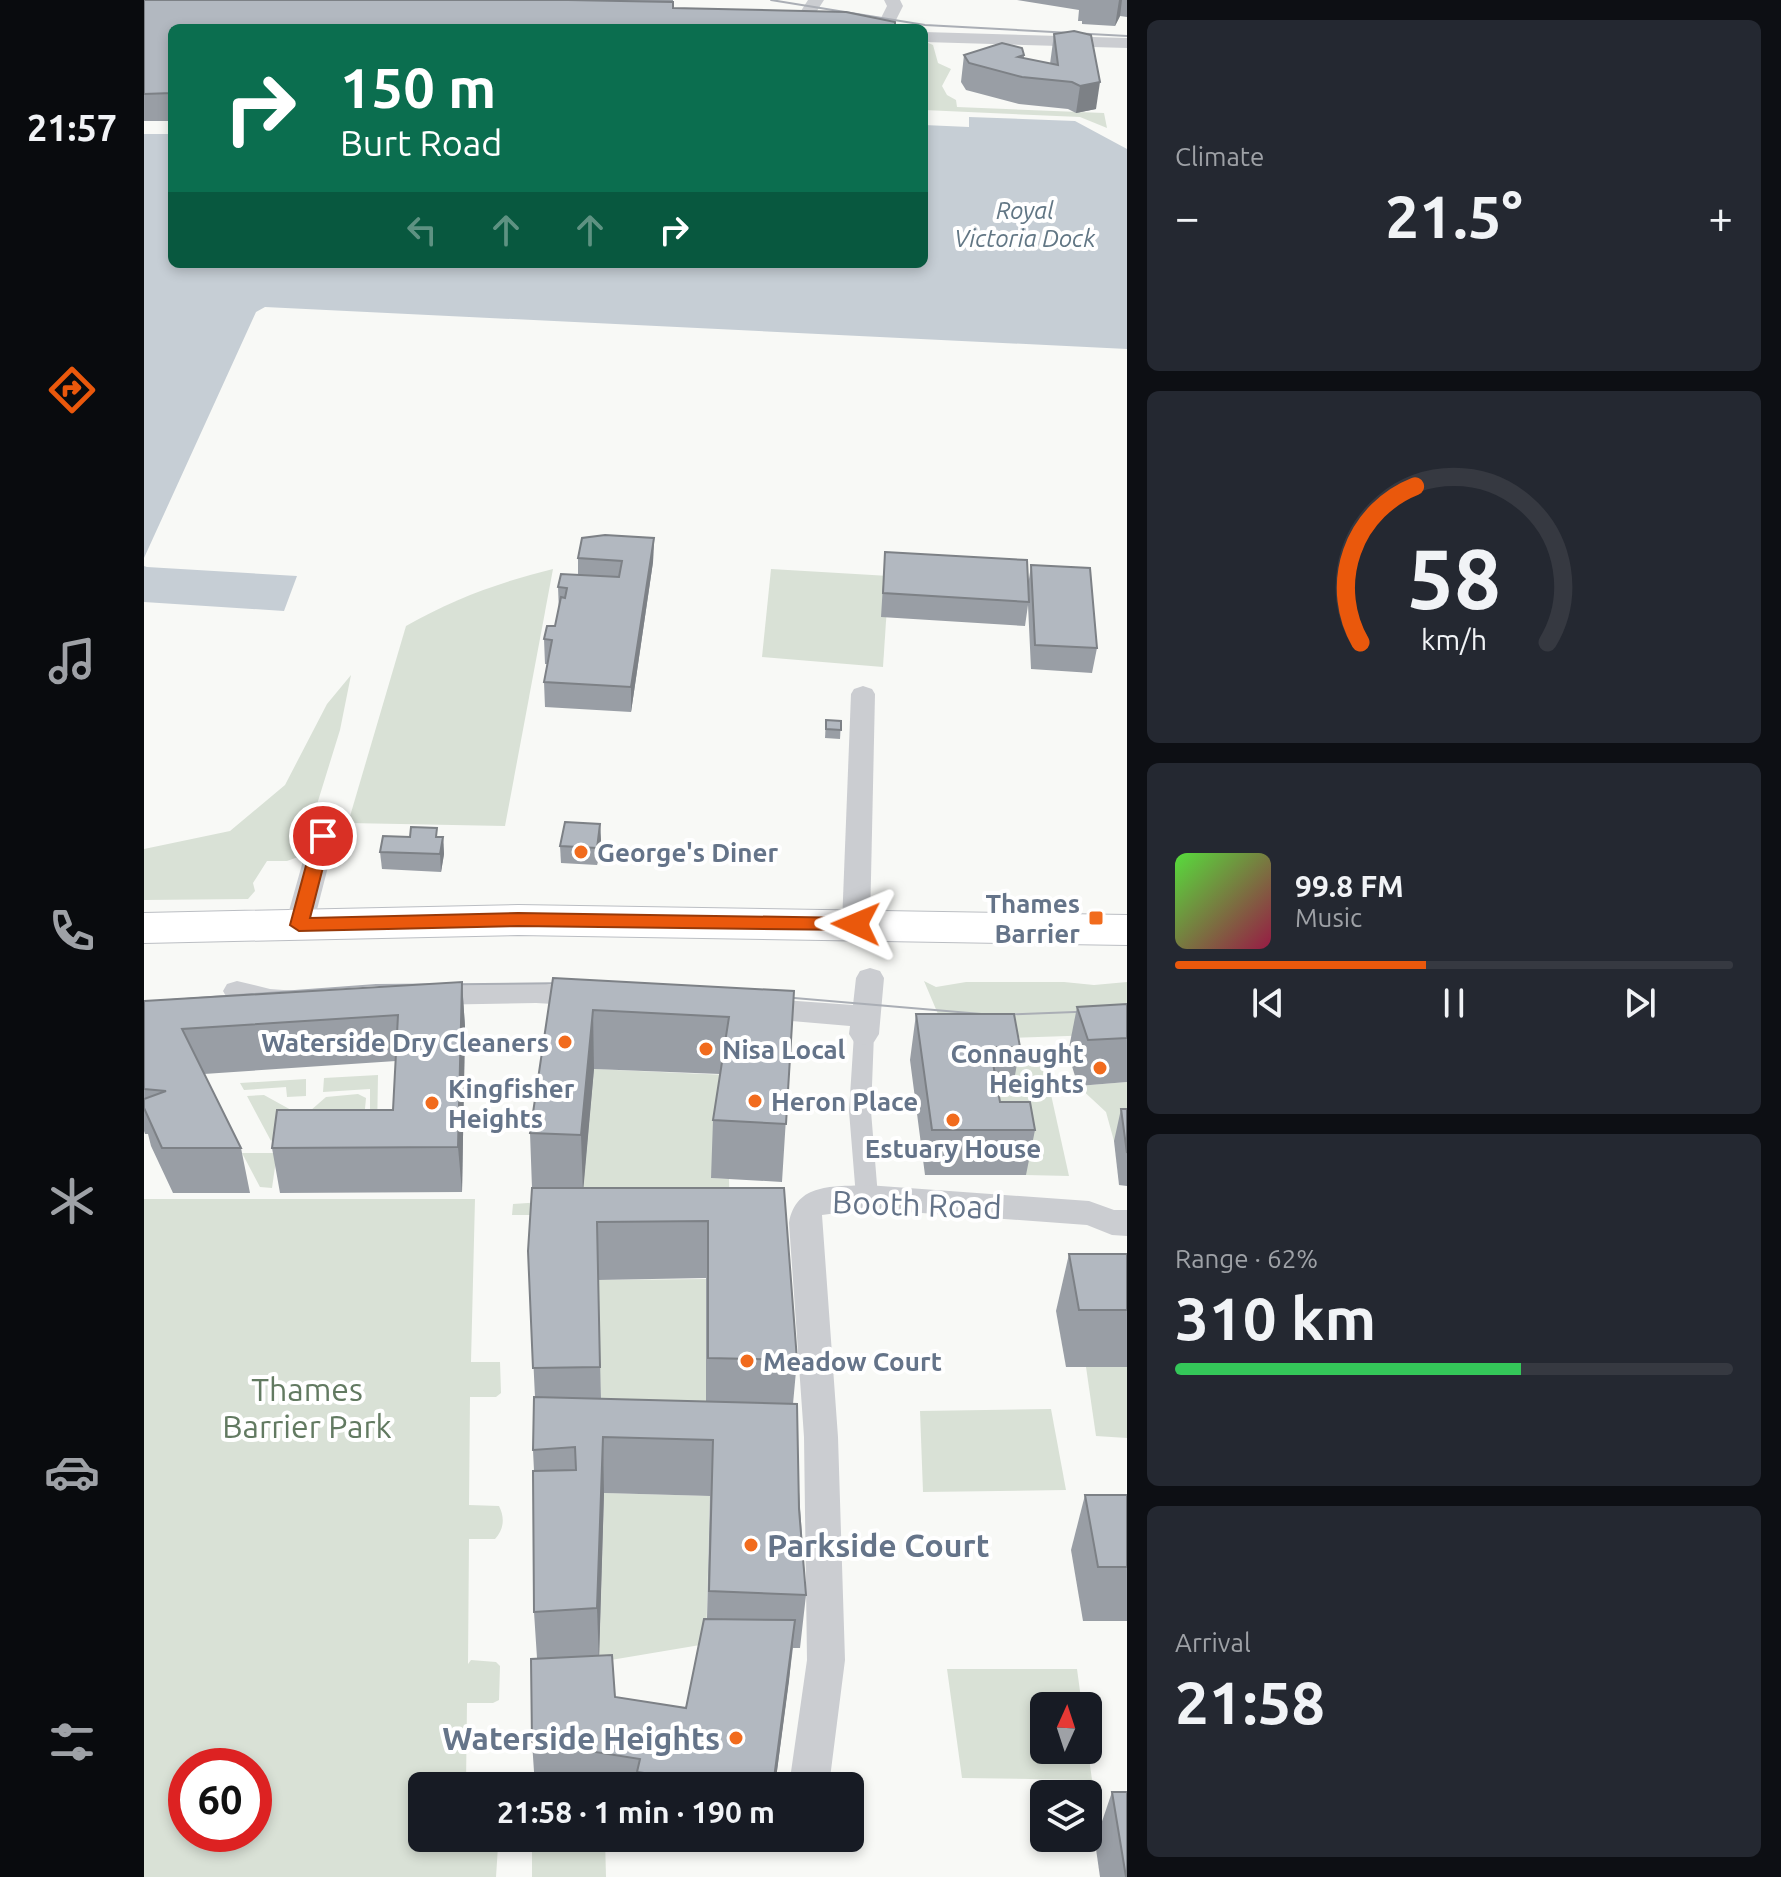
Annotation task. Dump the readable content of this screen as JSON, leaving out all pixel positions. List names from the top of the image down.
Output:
{
  "streets": {
    "street": ["Booth Road"]
  },
  "water": ["Royal Victoria Dock"],
  "parks": ["Thames Barrier Park"],
  "places": {
    "other": [
      "George's Diner",
      "Waterside Dry Cleaners",
      "Nisa Local",
      "Connaught Heights",
      "Heron Place",
      "Kingfisher Heights",
      "Estuary House",
      "Meadow Court",
      "Parkside Court",
      "Waterside Heights"
    ],
    "transit": ["Thames Barrier"]
  },
  "north": "top",
  "page": {
    "tabs": "21:57",
    "tile": [
      "Climate",
      ["Range · 62%", "310 km"],
      ["Arrival", "21:58"]
    ],
    "turn": ["150 m", "Burt Road"],
    "heat": ["−", "21.5°", "+"],
    "song": ["99.8 FM", "Music"],
    "limit": "60",
    "trip": "21:58 · 1 min · 190 m",
    "gauge": ["58", "km/h"]
  }
}
